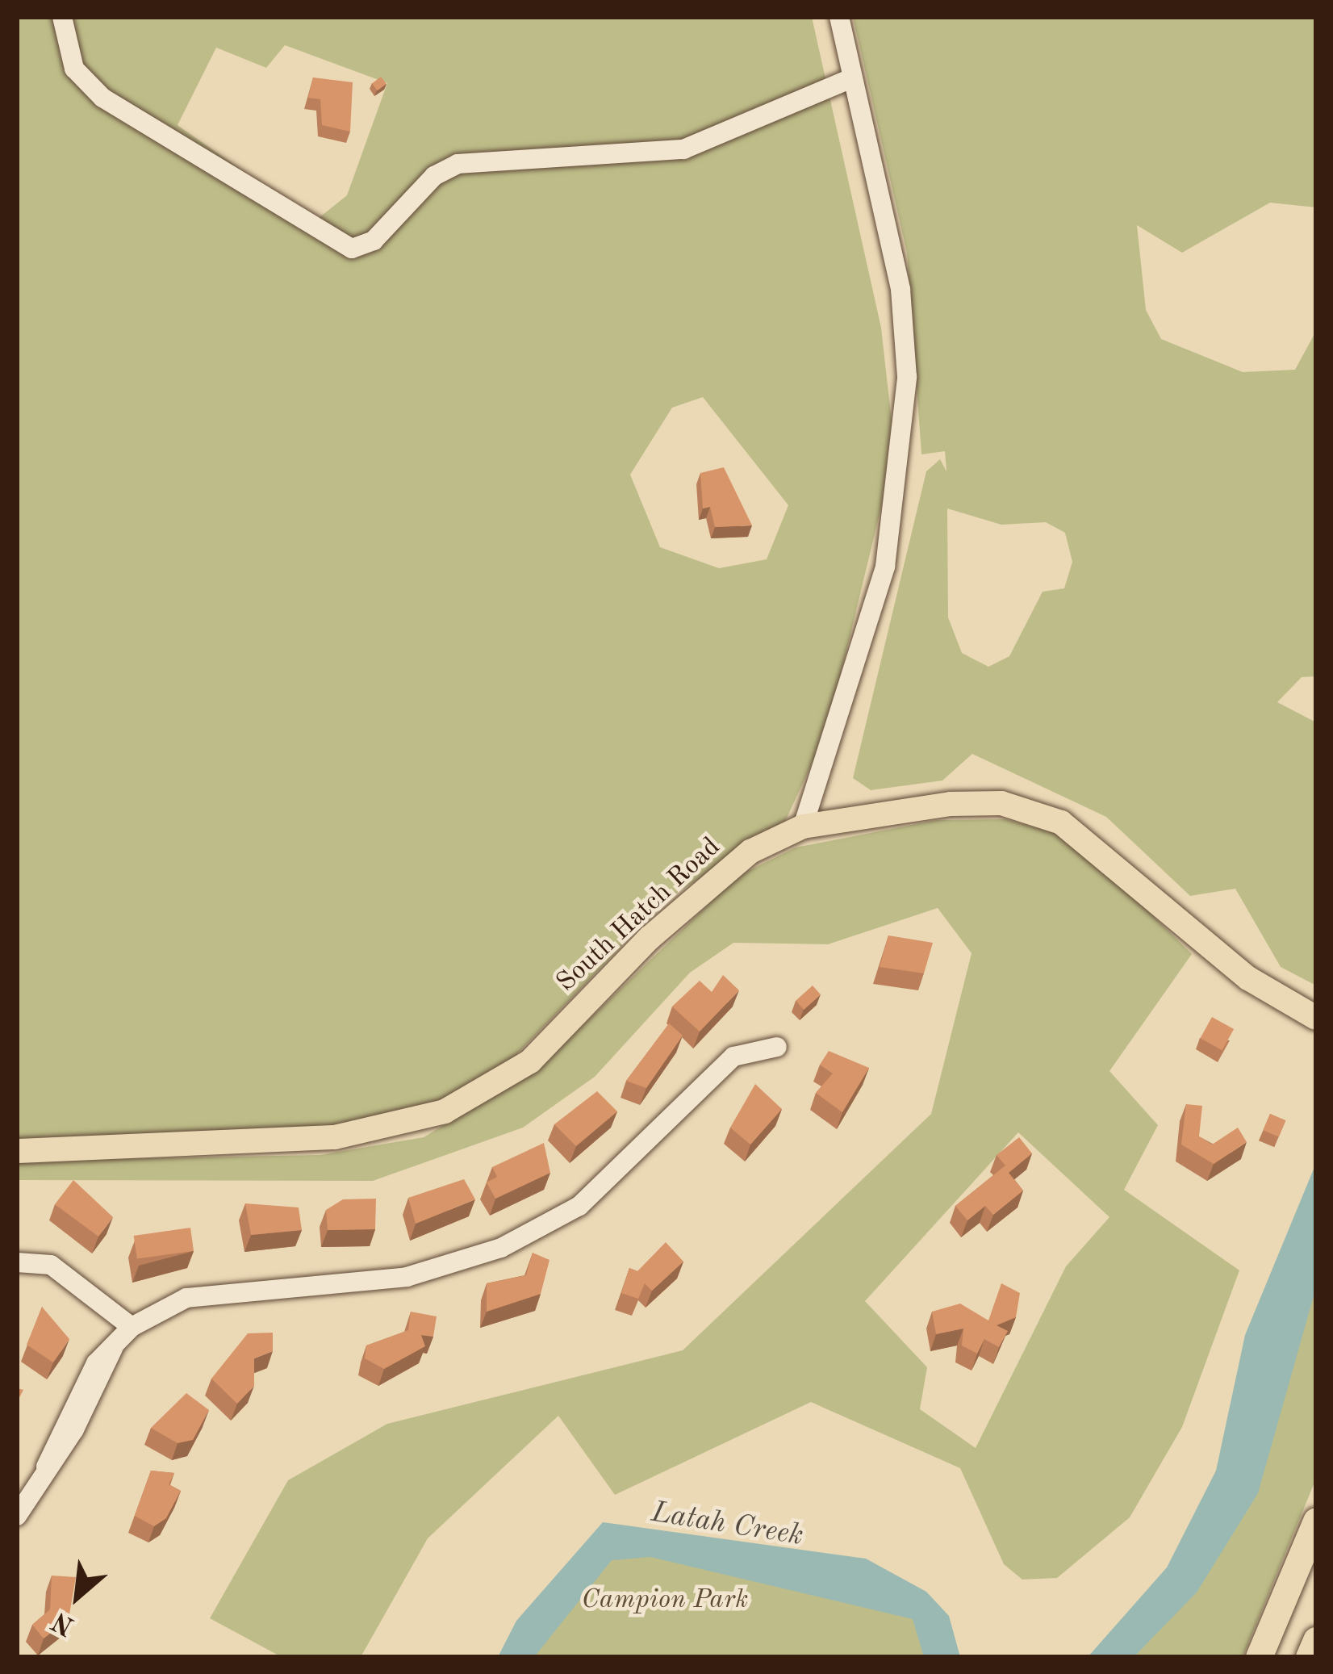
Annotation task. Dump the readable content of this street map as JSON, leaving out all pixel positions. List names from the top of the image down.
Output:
{
  "streets": {
    "main road": ["South Hatch Road"]
  },
  "water": ["Latah Creek"],
  "parks": ["Campion Park"],
  "north": "bottom left"
}
